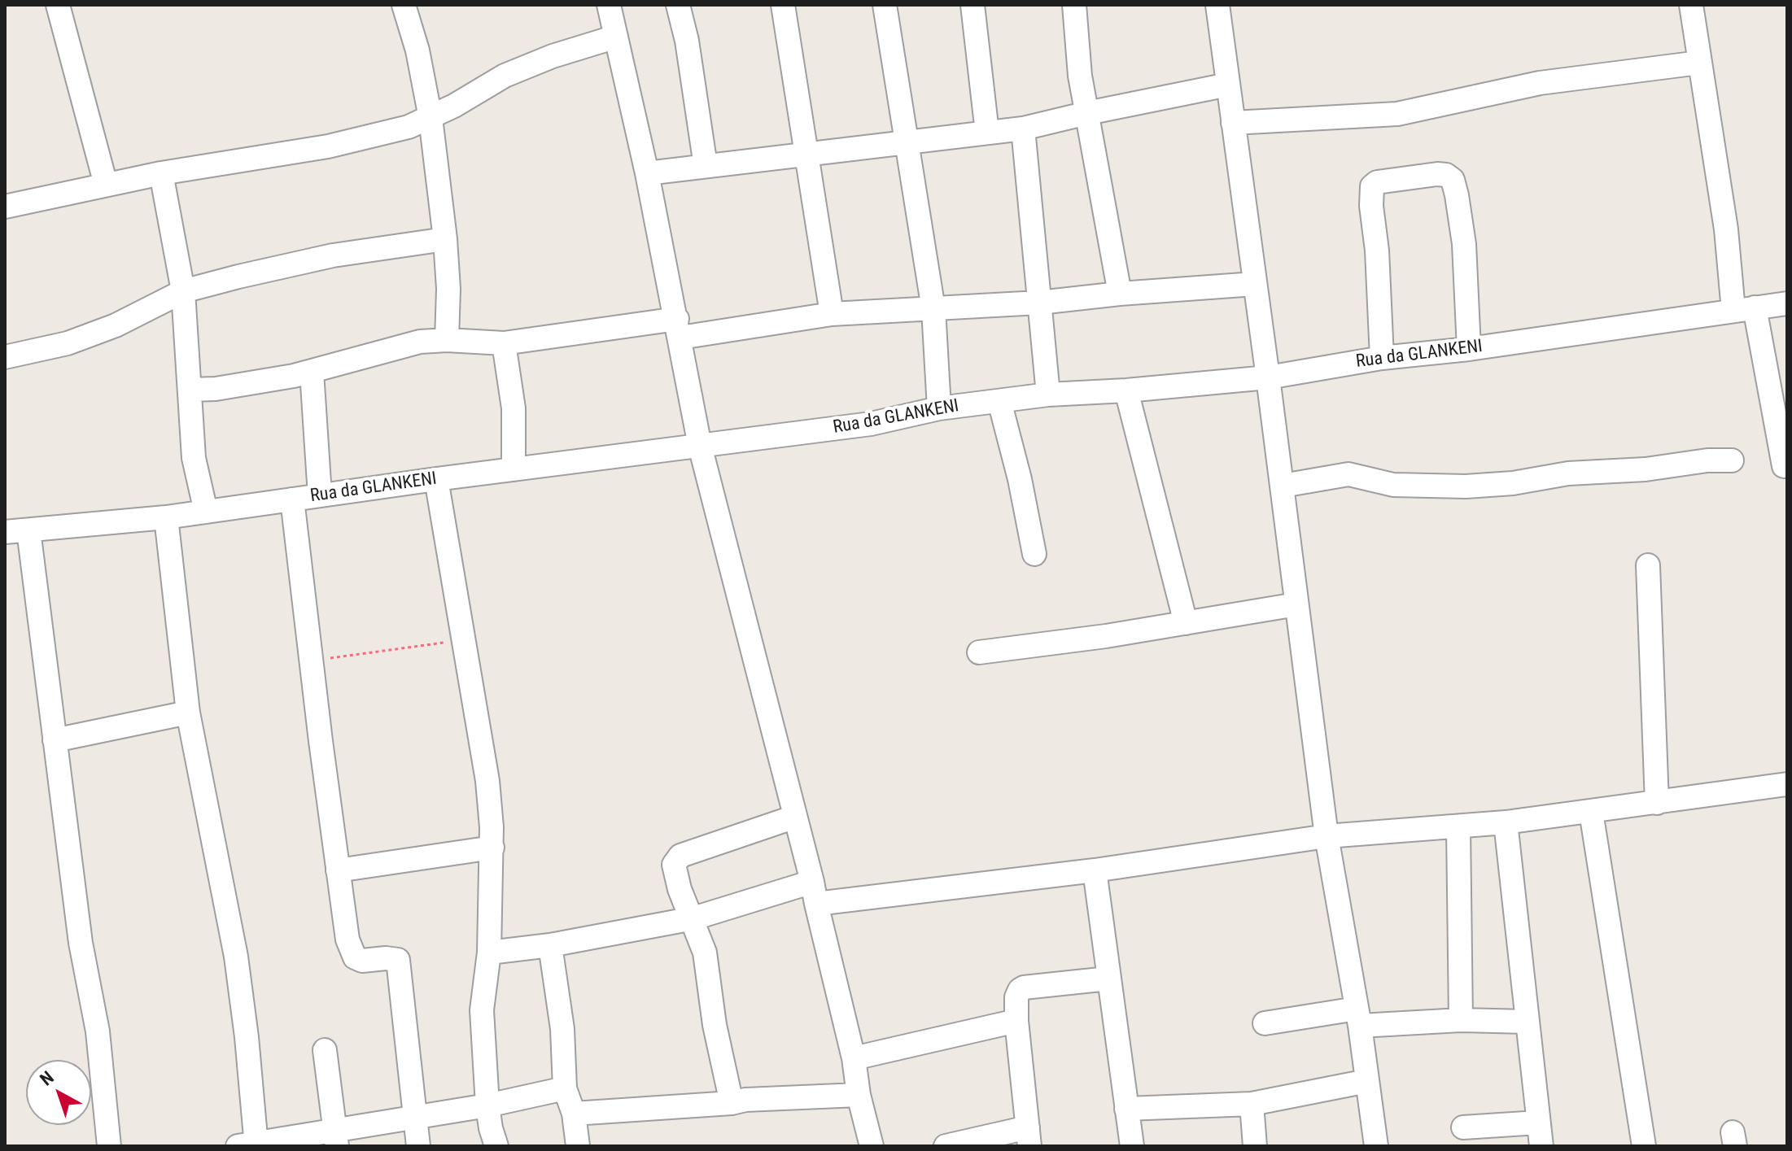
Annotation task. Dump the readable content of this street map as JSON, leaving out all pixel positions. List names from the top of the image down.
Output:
{
  "streets": {
    "street": ["Rua da GLANKENI"]
  },
  "north": "top left"
}
